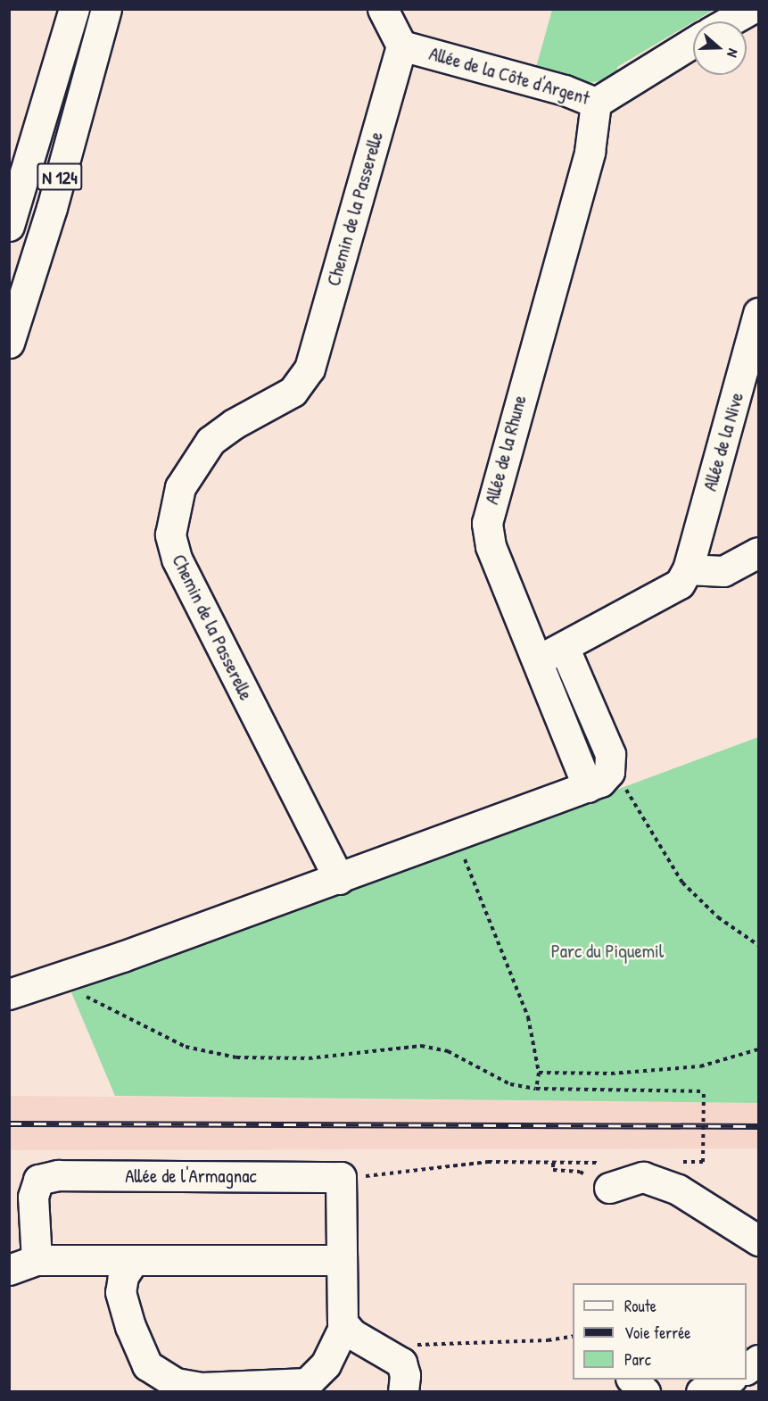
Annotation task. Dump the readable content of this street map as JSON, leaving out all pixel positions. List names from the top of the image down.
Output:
{
  "streets": {
    "main road": [
      "Allée de la Côte d'Argent",
      "N 124",
      "Chemin de la Passerelle",
      "Allée de la Nive",
      "Allée de la Rhune",
      "Allée de l'Armagnac"
    ]
  },
  "crossings": [
    ["Allée de la Côte d'Argent", "Chemin de la Passerelle"],
    ["Allée de la Côte d'Argent", "Allée de la Rhune"],
    ["Allée de la Nive", "Allée de la Rhune"]
  ],
  "parks": ["Parc du Piquemil"],
  "legend": ["Route", "Voie ferrée", "Parc"],
  "north": "right"
}
